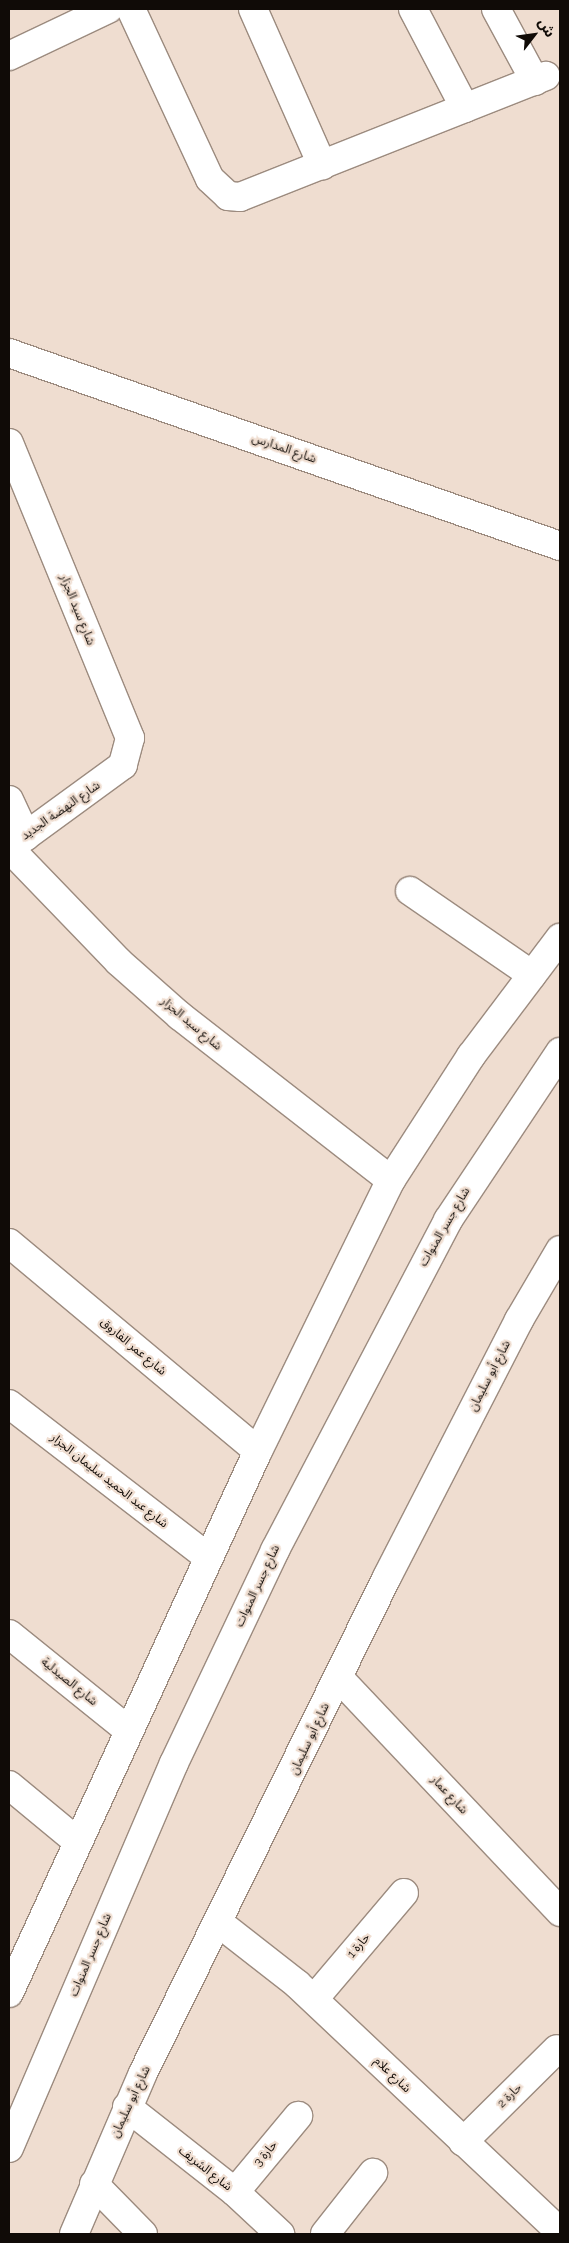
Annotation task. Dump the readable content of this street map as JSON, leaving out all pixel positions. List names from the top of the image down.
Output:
{
  "streets": {
    "street": [
      "شارع المدارس",
      "شارع سيد الجزار",
      "شارع النهضة الجديد",
      "شارع جسر المنوات",
      "شارع عمر الفاروق",
      "شارع أبو سليمان",
      "شارع عبد الحميد سليمان الجزار",
      "شارع الصيدلية",
      "شارع عمار",
      "حارة 1",
      "شارع علام",
      "حارة 2",
      "حارة 3",
      "شارع الشريف"
    ]
  },
  "crossings": [
    ["شارع سيد الجزار", "شارع النهضة الجديد"],
    ["شارع أبو سليمان", "شارع عمار"],
    ["شارع أبو سليمان", "شارع علام"],
    ["شارع أبو سليمان", "شارع الشريف"],
    ["حارة 1", "شارع علام"],
    ["شارع علام", "حارة 2"],
    ["حارة 3", "شارع الشريف"]
  ],
  "north": "top right"
}
